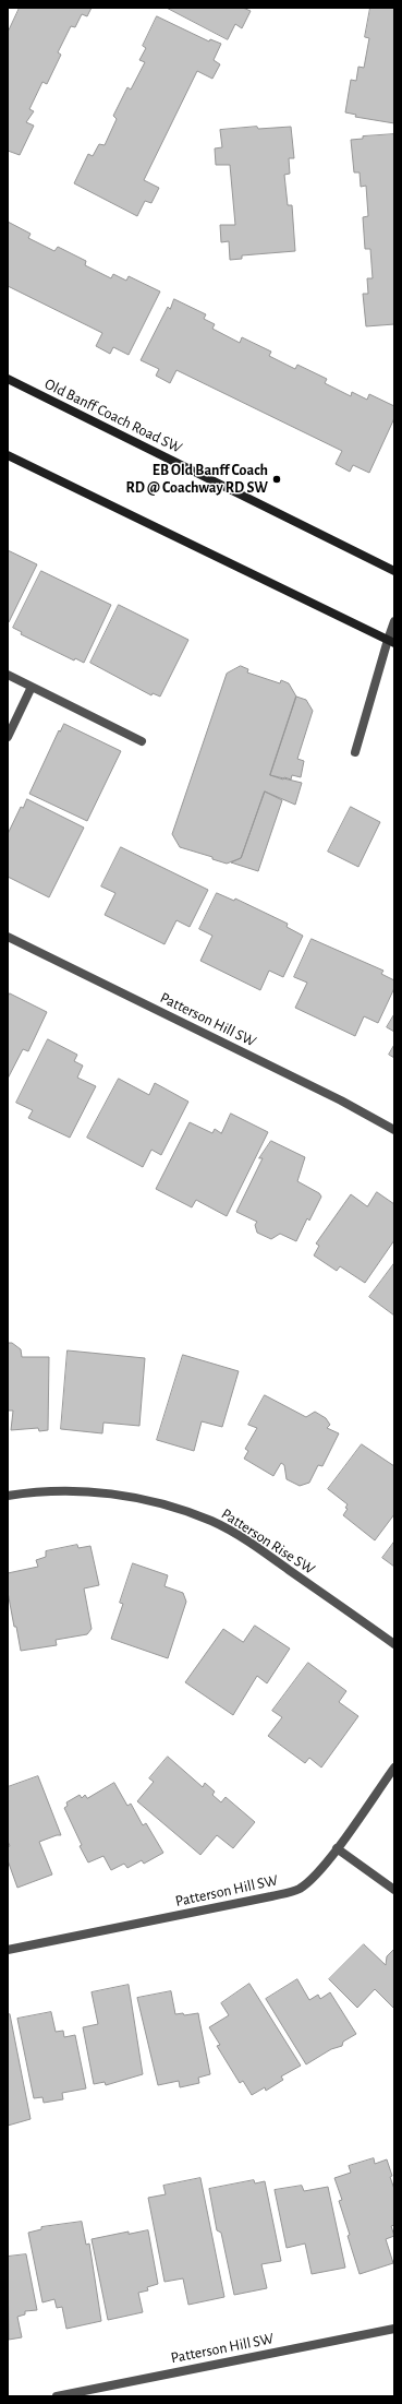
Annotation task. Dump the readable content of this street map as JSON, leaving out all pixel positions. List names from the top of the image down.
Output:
{
  "streets": {
    "main road": ["Old Banff Coach Road SW"],
    "street": ["Patterson Hill SW", "Patterson Rise SW"]
  },
  "places": ["EB Old Banff Coach RD @ Coachway RD SW"]
}
